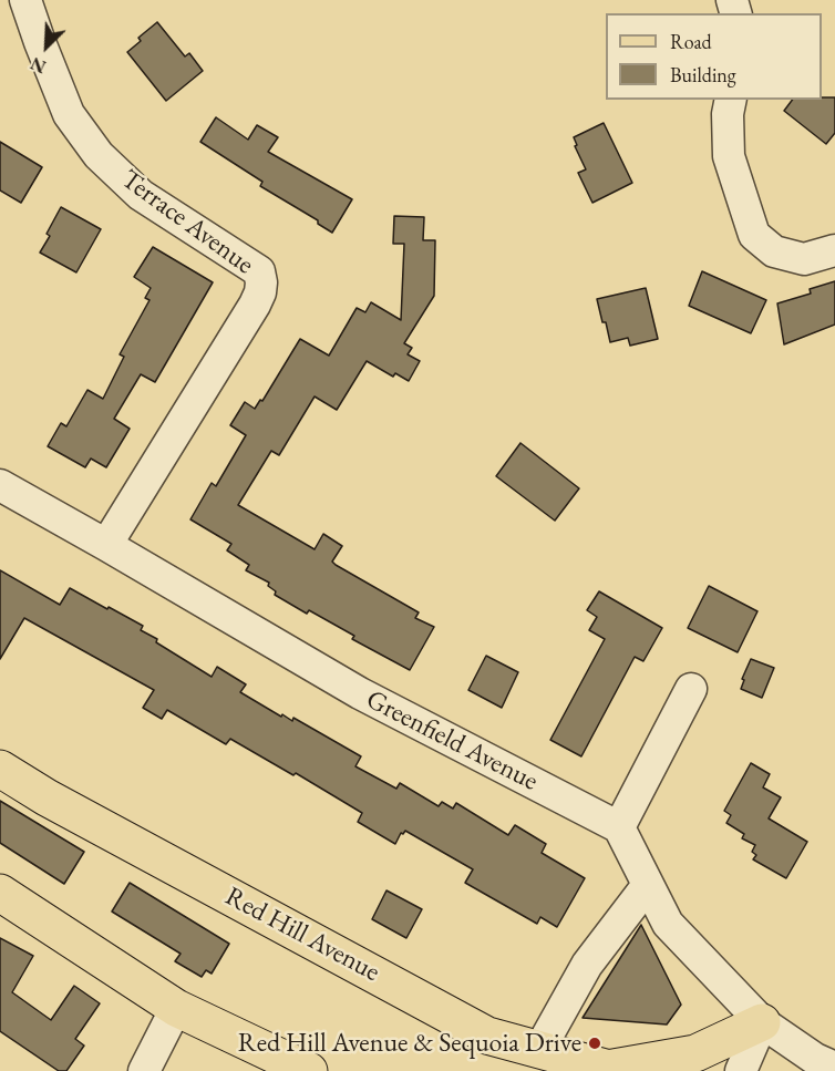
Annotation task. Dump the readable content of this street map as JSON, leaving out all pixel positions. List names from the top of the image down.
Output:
{
  "streets": {
    "main road": ["Red Hill Avenue"],
    "street": ["Terrace Avenue", "Greenfield Avenue"]
  },
  "crossings": [
    ["Terrace Avenue", "Greenfield Avenue"]
  ],
  "places": ["Red Hill Avenue & Sequoia Drive"],
  "legend": ["Road", "Building"],
  "north": "bottom left"
}
